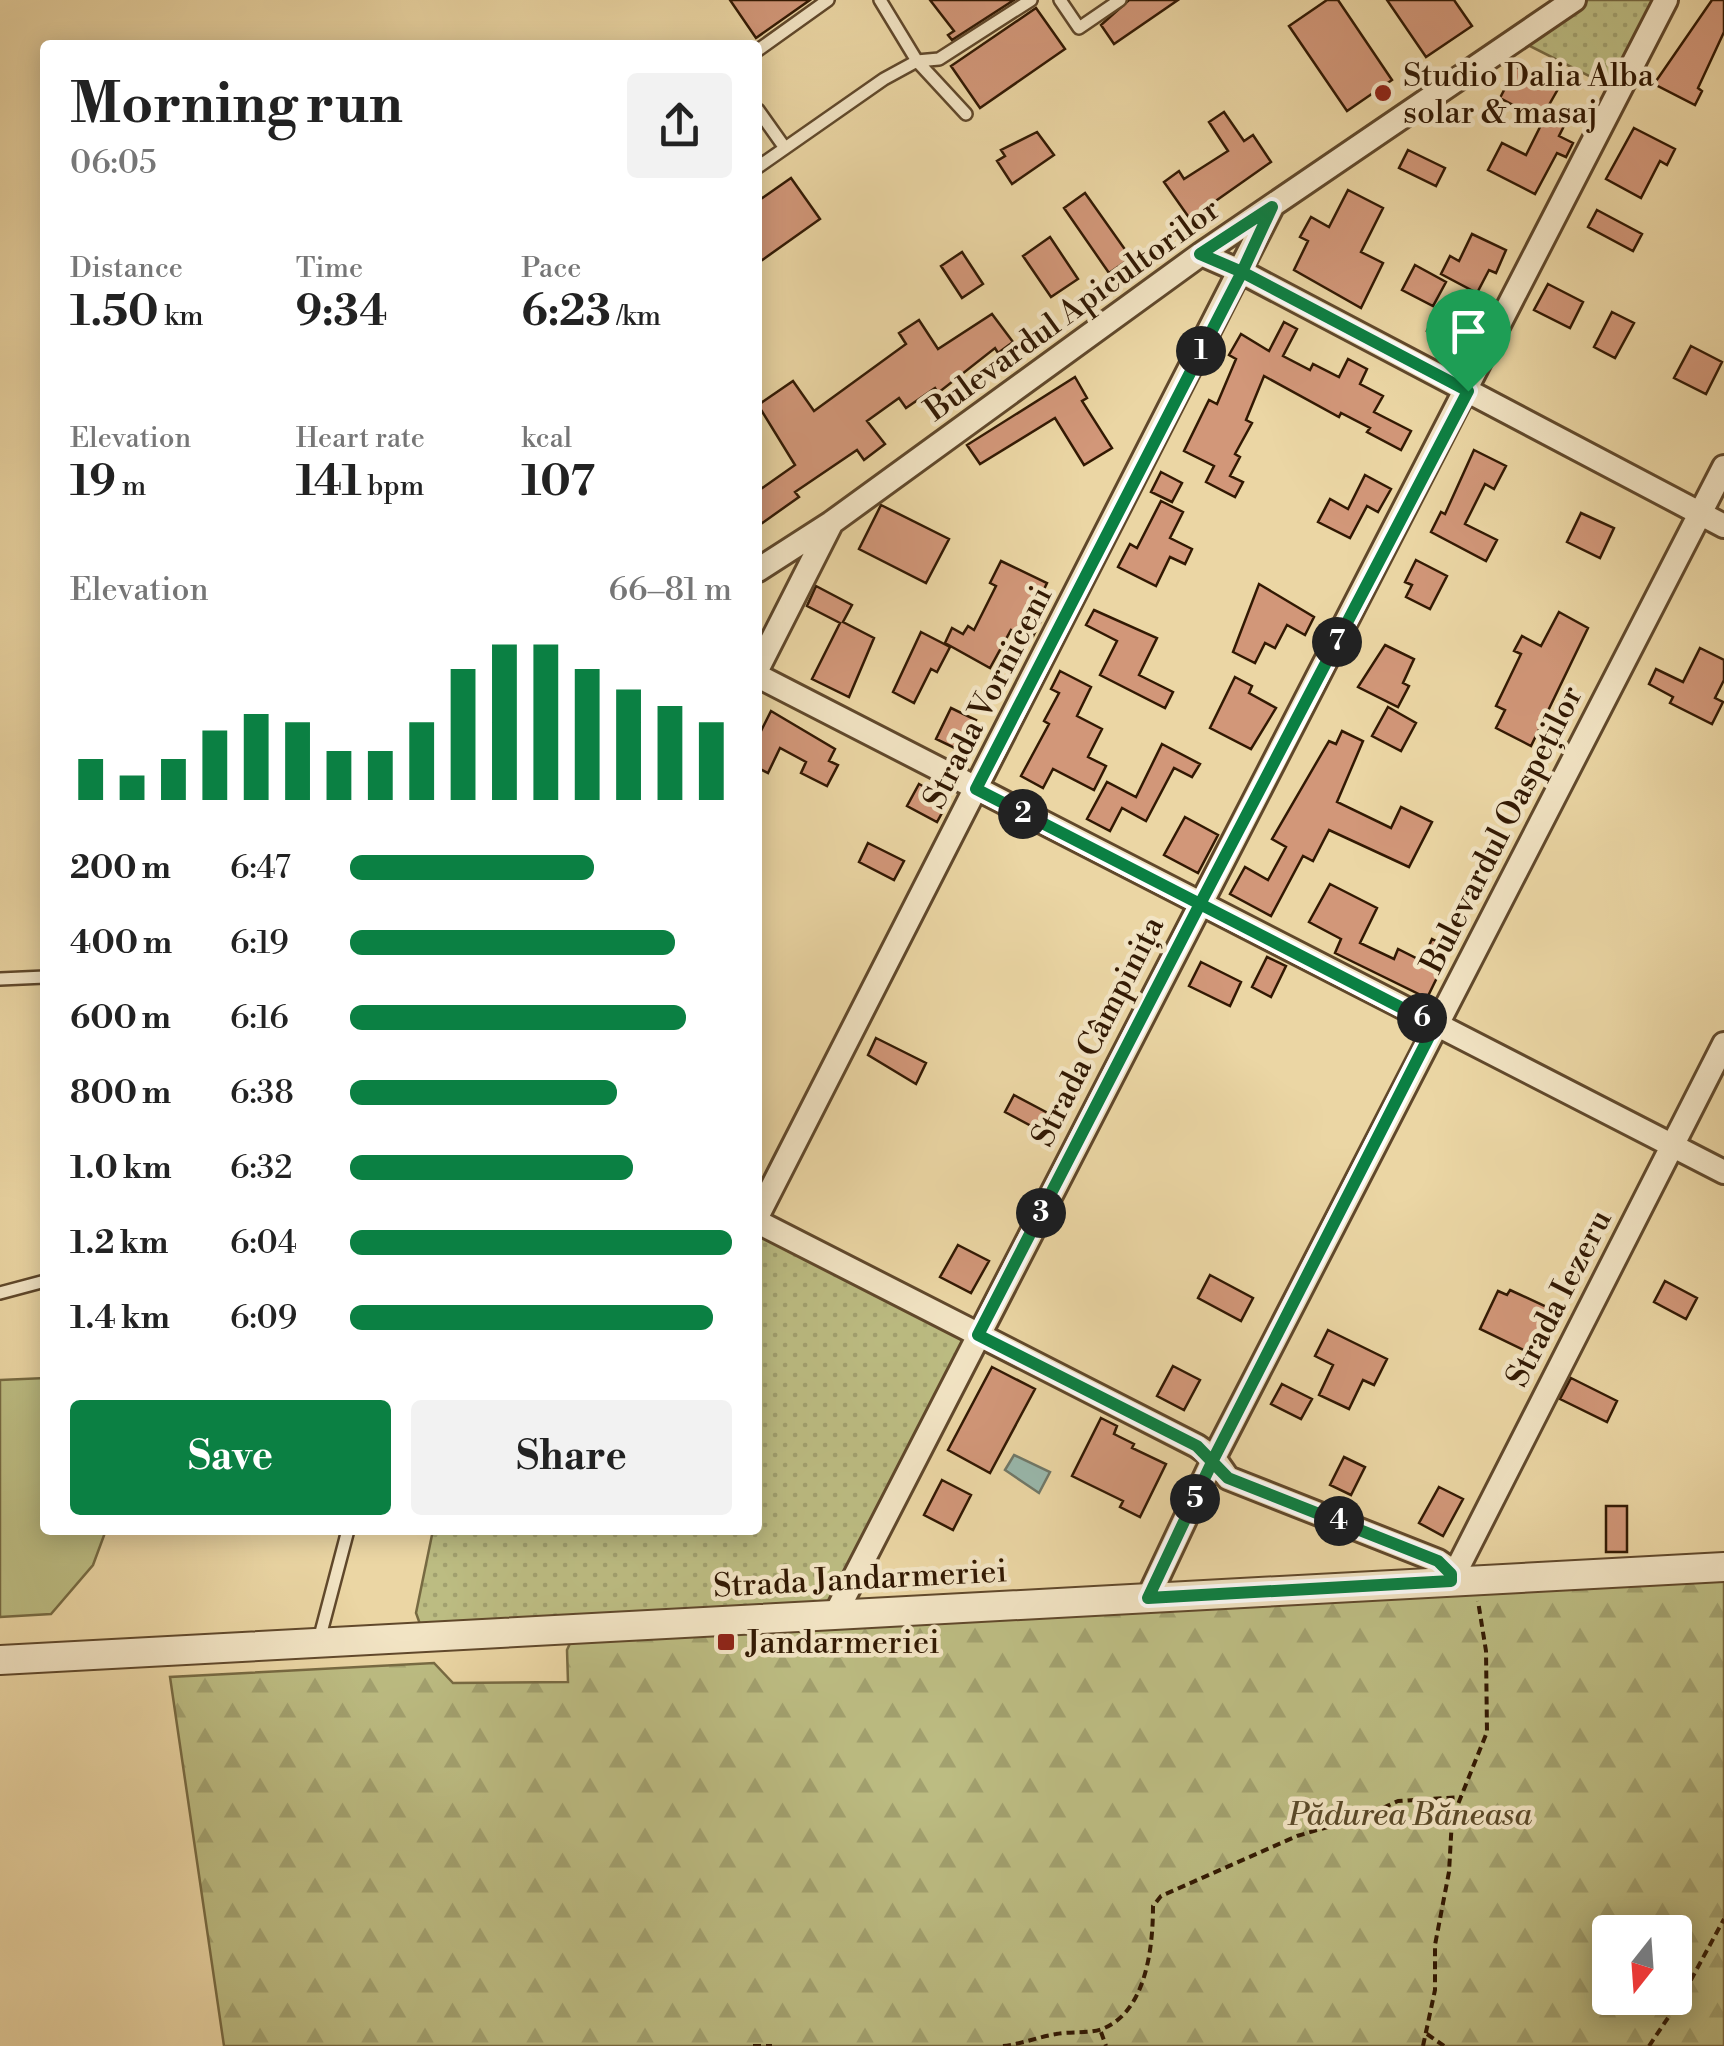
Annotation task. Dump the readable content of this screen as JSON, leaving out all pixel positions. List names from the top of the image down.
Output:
{
  "streets": {
    "street": [
      "Bulevardul Apicultorilor",
      "Strada Vorniceni",
      "Bulevardul Oaspeților",
      "Strada Câmpinița",
      "Strada Iezeru",
      "Strada Jandarmeriei"
    ]
  },
  "crossings": [
    ["Bulevardul Apicultorilor", "Strada Vorniceni"],
    ["Bulevardul Oaspeților", "Strada Jandarmeriei"],
    ["Strada Câmpinița", "Strada Jandarmeriei"],
    ["Strada Iezeru", "Strada Jandarmeriei"]
  ],
  "parks": ["Pădurea Băneasa"],
  "places": {
    "other": ["Studio Dalia Alba solar & masaj"],
    "transit": ["Jandarmeriei"]
  },
  "north": "bottom",
  "page": {
    "heading": ["Morning run", "06:05"],
    "stats": [
      ["Distance", "1.50 km"],
      ["Time", "9:34"],
      ["Pace", "6:23 /km"],
      ["Elevation", "19 m"],
      ["Heart rate", "141 bpm"],
      ["kcal", "107"]
    ],
    "pins": [
      "1",
      "7",
      "2",
      "6",
      "3",
      "5",
      "4"
    ],
    "chart": ["Elevation", "66–81 m"],
    "list": [
      {
        "name": "200 m",
        "note": "6:47"
      },
      {
        "name": "400 m",
        "note": "6:19"
      },
      {
        "name": "600 m",
        "note": "6:16"
      },
      {
        "name": "800 m",
        "note": "6:38"
      },
      {
        "name": "1.0 km",
        "note": "6:32"
      },
      {
        "name": "1.2 km",
        "note": "6:04"
      },
      {
        "name": "1.4 km",
        "note": "6:09"
      }
    ],
    "buttons": ["Save", "Share"]
  }
}
